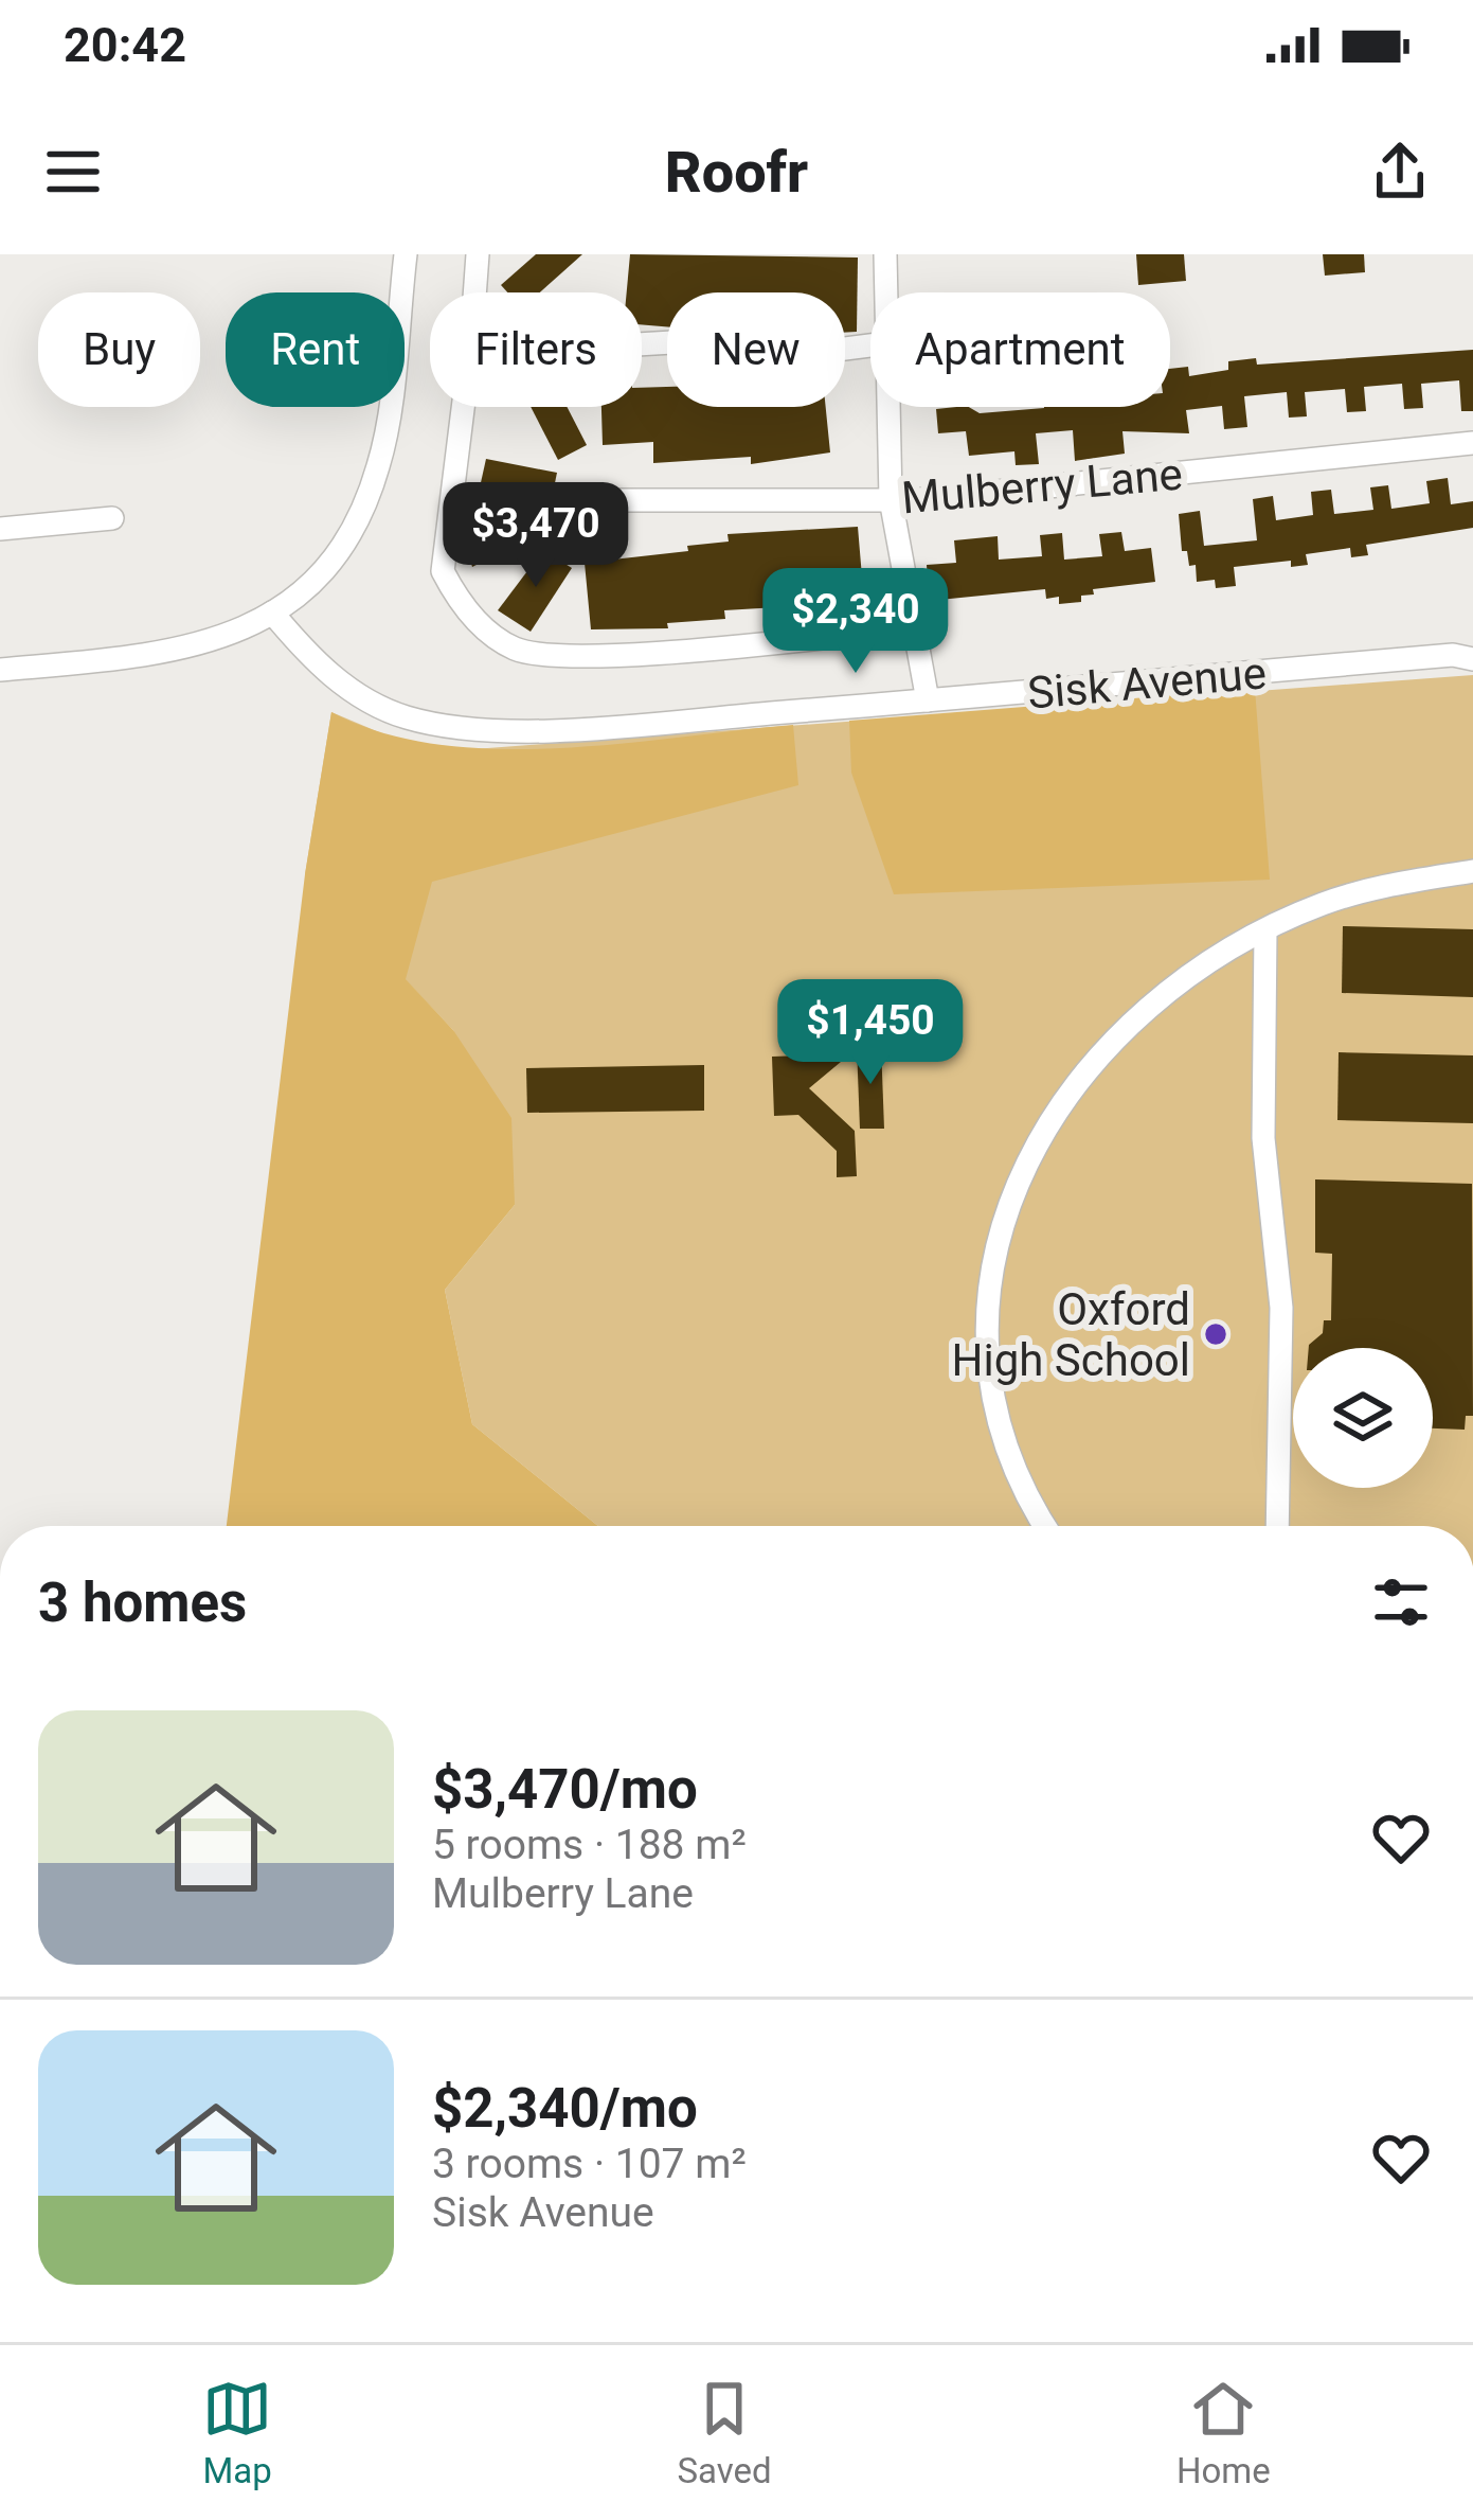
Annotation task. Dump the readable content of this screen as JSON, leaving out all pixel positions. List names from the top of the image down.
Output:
{
  "streets": {
    "street": ["Mulberry Lane", "Sisk Avenue"]
  },
  "places": ["Oxford High School"],
  "page": {
    "status": "20:42",
    "header": "Roofr",
    "chip": [
      "Buy",
      "Rent",
      "Filters",
      "New",
      "Apartment"
    ],
    "price": ["$3,470", "$2,340", "$1,450"],
    "heading": "3 homes",
    "list": [
      {
        "name": "$3,470/mo",
        "note": "5 rooms · 188 m² · Mulberry Lane"
      },
      {
        "name": "$2,340/mo",
        "note": "3 rooms · 107 m² · Sisk Avenue"
      }
    ],
    "tabs": ["Map", "Saved", "Home"]
  }
}
